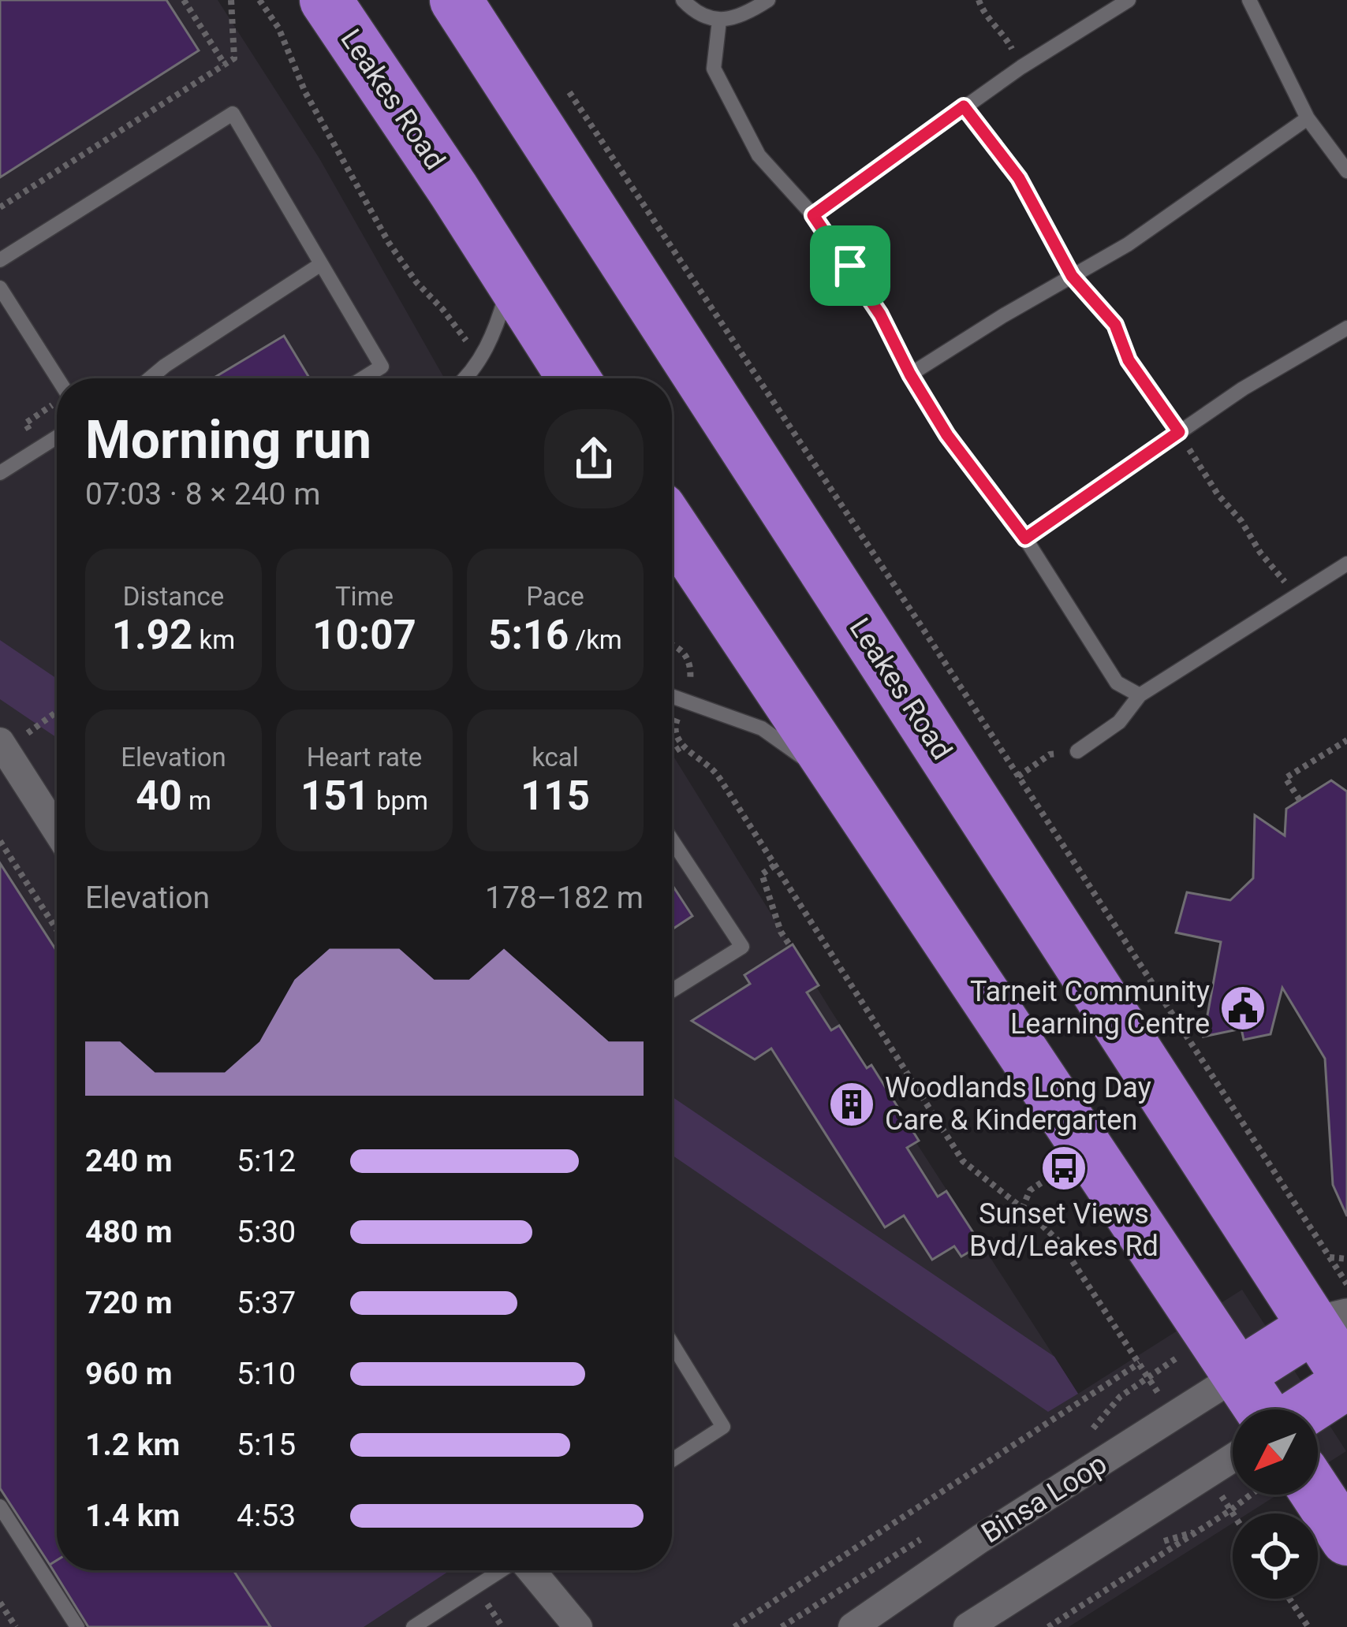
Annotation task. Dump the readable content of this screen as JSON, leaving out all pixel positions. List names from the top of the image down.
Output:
{
  "streets": {
    "highway": ["Leakes Road"],
    "street": ["Binsa Loop"]
  },
  "places": {
    "public building": ["Tarneit Community Learning Centre"],
    "building": ["Woodlands Long Day Care & Kindergarten"],
    "bus stop": ["Sunset Views Bvd/Leakes Rd"]
  },
  "north": "bottom left",
  "page": {
    "heading": ["Morning run", "07:03 · 8 × 240 m"],
    "stats": [
      ["Distance", "1.92 km"],
      ["Time", "10:07"],
      ["Pace", "5:16 /km"],
      ["Elevation", "40 m"],
      ["Heart rate", "151 bpm"],
      ["kcal", "115"]
    ],
    "chart": ["Elevation", "178–182 m"],
    "list": [
      {
        "name": "240 m",
        "note": "5:12"
      },
      {
        "name": "480 m",
        "note": "5:30"
      },
      {
        "name": "720 m",
        "note": "5:37"
      },
      {
        "name": "960 m",
        "note": "5:10"
      },
      {
        "name": "1.2 km",
        "note": "5:15"
      },
      {
        "name": "1.4 km",
        "note": "4:53"
      }
    ]
  }
}
